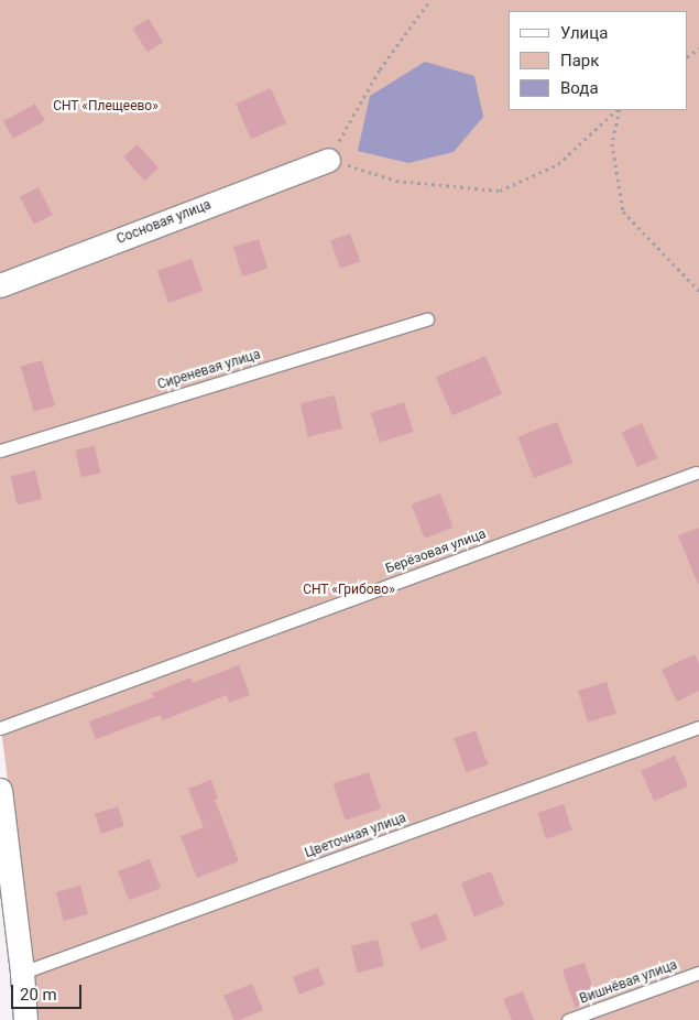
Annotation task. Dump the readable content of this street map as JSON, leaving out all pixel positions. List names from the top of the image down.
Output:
{
  "streets": {
    "street": ["Сосновая улица"],
    "lane": [
      "Сиреневая улица",
      "Берёзовая улица",
      "Цветочная улица",
      "Вишнёвая улица"
    ]
  },
  "parks": ["СНТ «Плещеево»", "СНТ «Грибово»"],
  "legend": ["Улица", "Парк", "Вода"],
  "scale_bar": "20 m"
}
